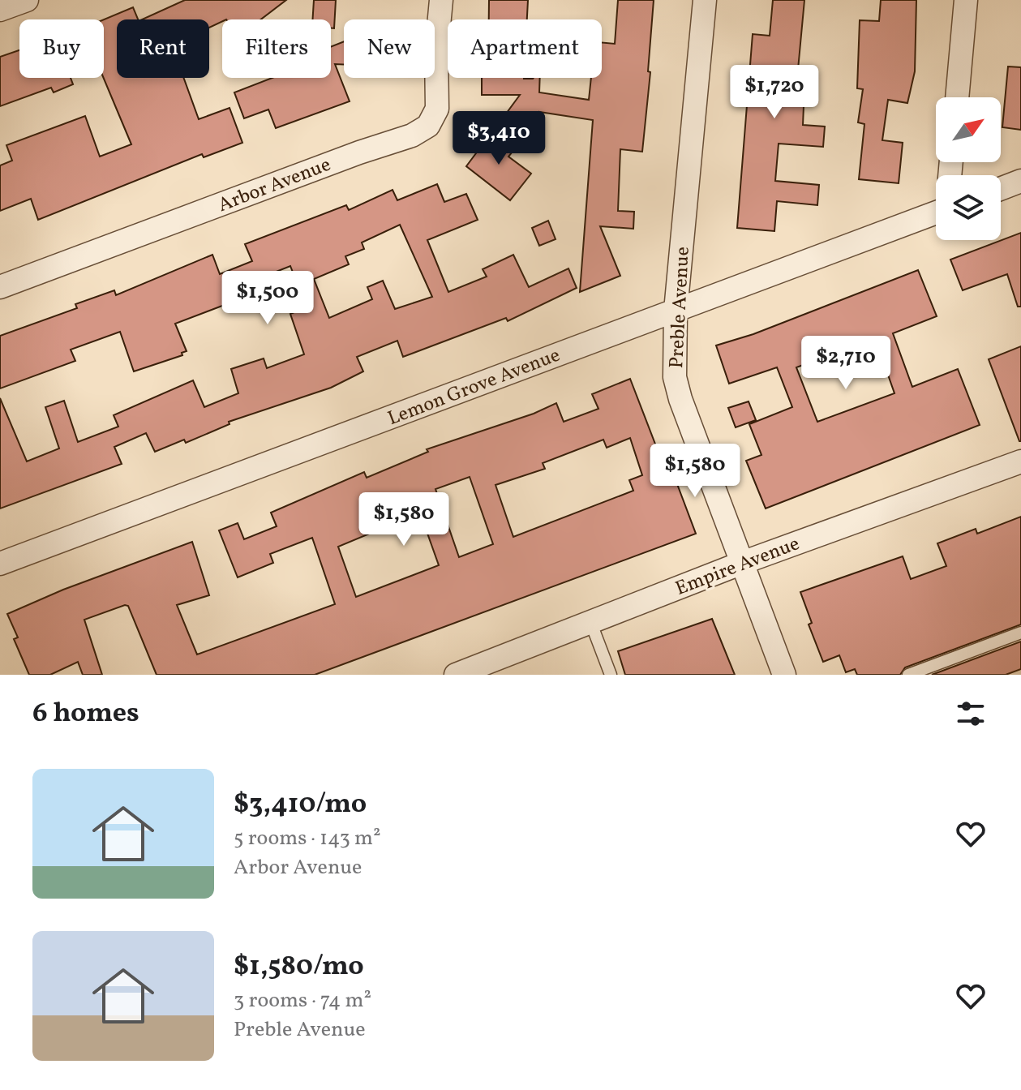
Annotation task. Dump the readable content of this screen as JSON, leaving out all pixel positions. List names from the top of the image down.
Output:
{
  "streets": {
    "street": [
      "Arbor Avenue",
      "Preble Avenue",
      "Lemon Grove Avenue",
      "Empire Avenue"
    ]
  },
  "crossings": [
    ["Preble Avenue", "Lemon Grove Avenue"],
    ["Preble Avenue", "Empire Avenue"]
  ],
  "north": "top right",
  "page": {
    "chip": [
      "Buy",
      "Rent",
      "Filters",
      "New",
      "Apartment"
    ],
    "price": [
      "$1,720",
      "$3,410",
      "$1,500",
      "$2,710",
      "$1,580",
      "$1,580"
    ],
    "heading": "6 homes",
    "list": [
      {
        "name": "$3,410/mo",
        "note": "5 rooms · 143 m² · Arbor Avenue"
      },
      {
        "name": "$1,580/mo",
        "note": "3 rooms · 74 m² · Preble Avenue"
      }
    ]
  }
}
